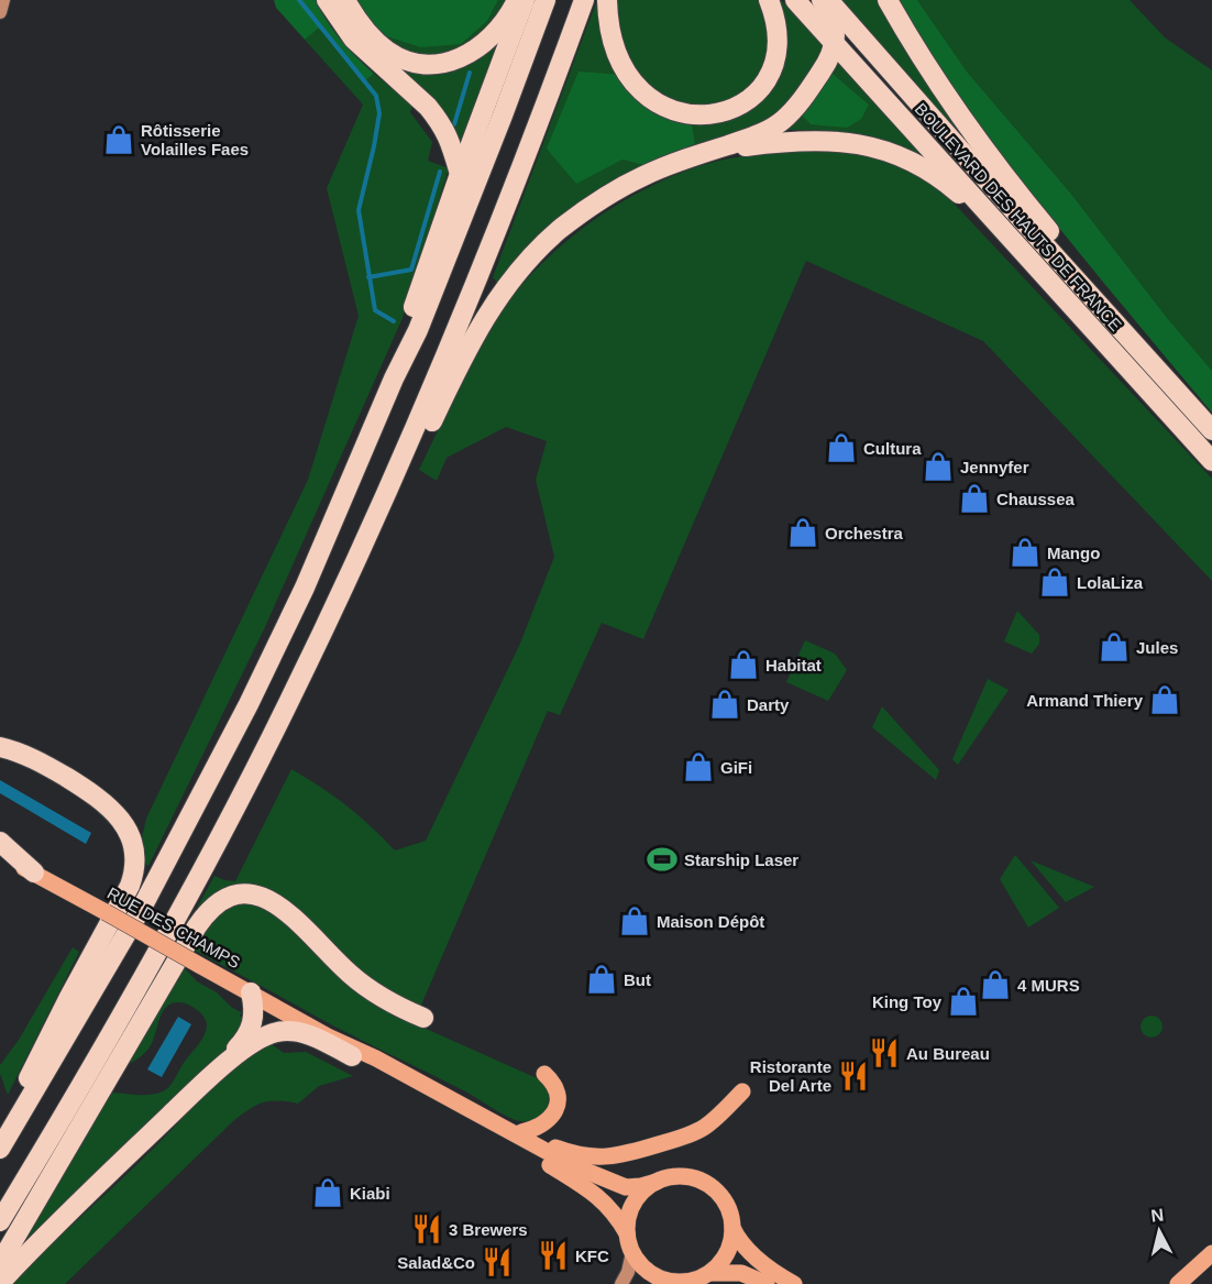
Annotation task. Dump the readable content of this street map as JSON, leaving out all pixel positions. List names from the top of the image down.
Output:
{
  "streets": {
    "highway": ["BOULEVARD DES HAUTS DE FRANCE"],
    "main road": ["RUE DES CHAMPS"]
  },
  "places": {
    "shop": [
      "Rôtisserie Volailles Faes",
      "Cultura",
      "Jennyfer",
      "Chaussea",
      "Orchestra",
      "Mango",
      "LolaLiza",
      "Jules",
      "Habitat",
      "Armand Thiery",
      "Darty",
      "GiFi",
      "Maison Dépôt",
      "But",
      "4 MURS",
      "King Toy",
      "Kiabi"
    ],
    "sports": ["Starship Laser"],
    "restaurant": [
      "Au Bureau",
      "Ristorante Del Arte",
      "3 Brewers",
      "KFC",
      "Salad&Co"
    ]
  },
  "north": "top"
}
